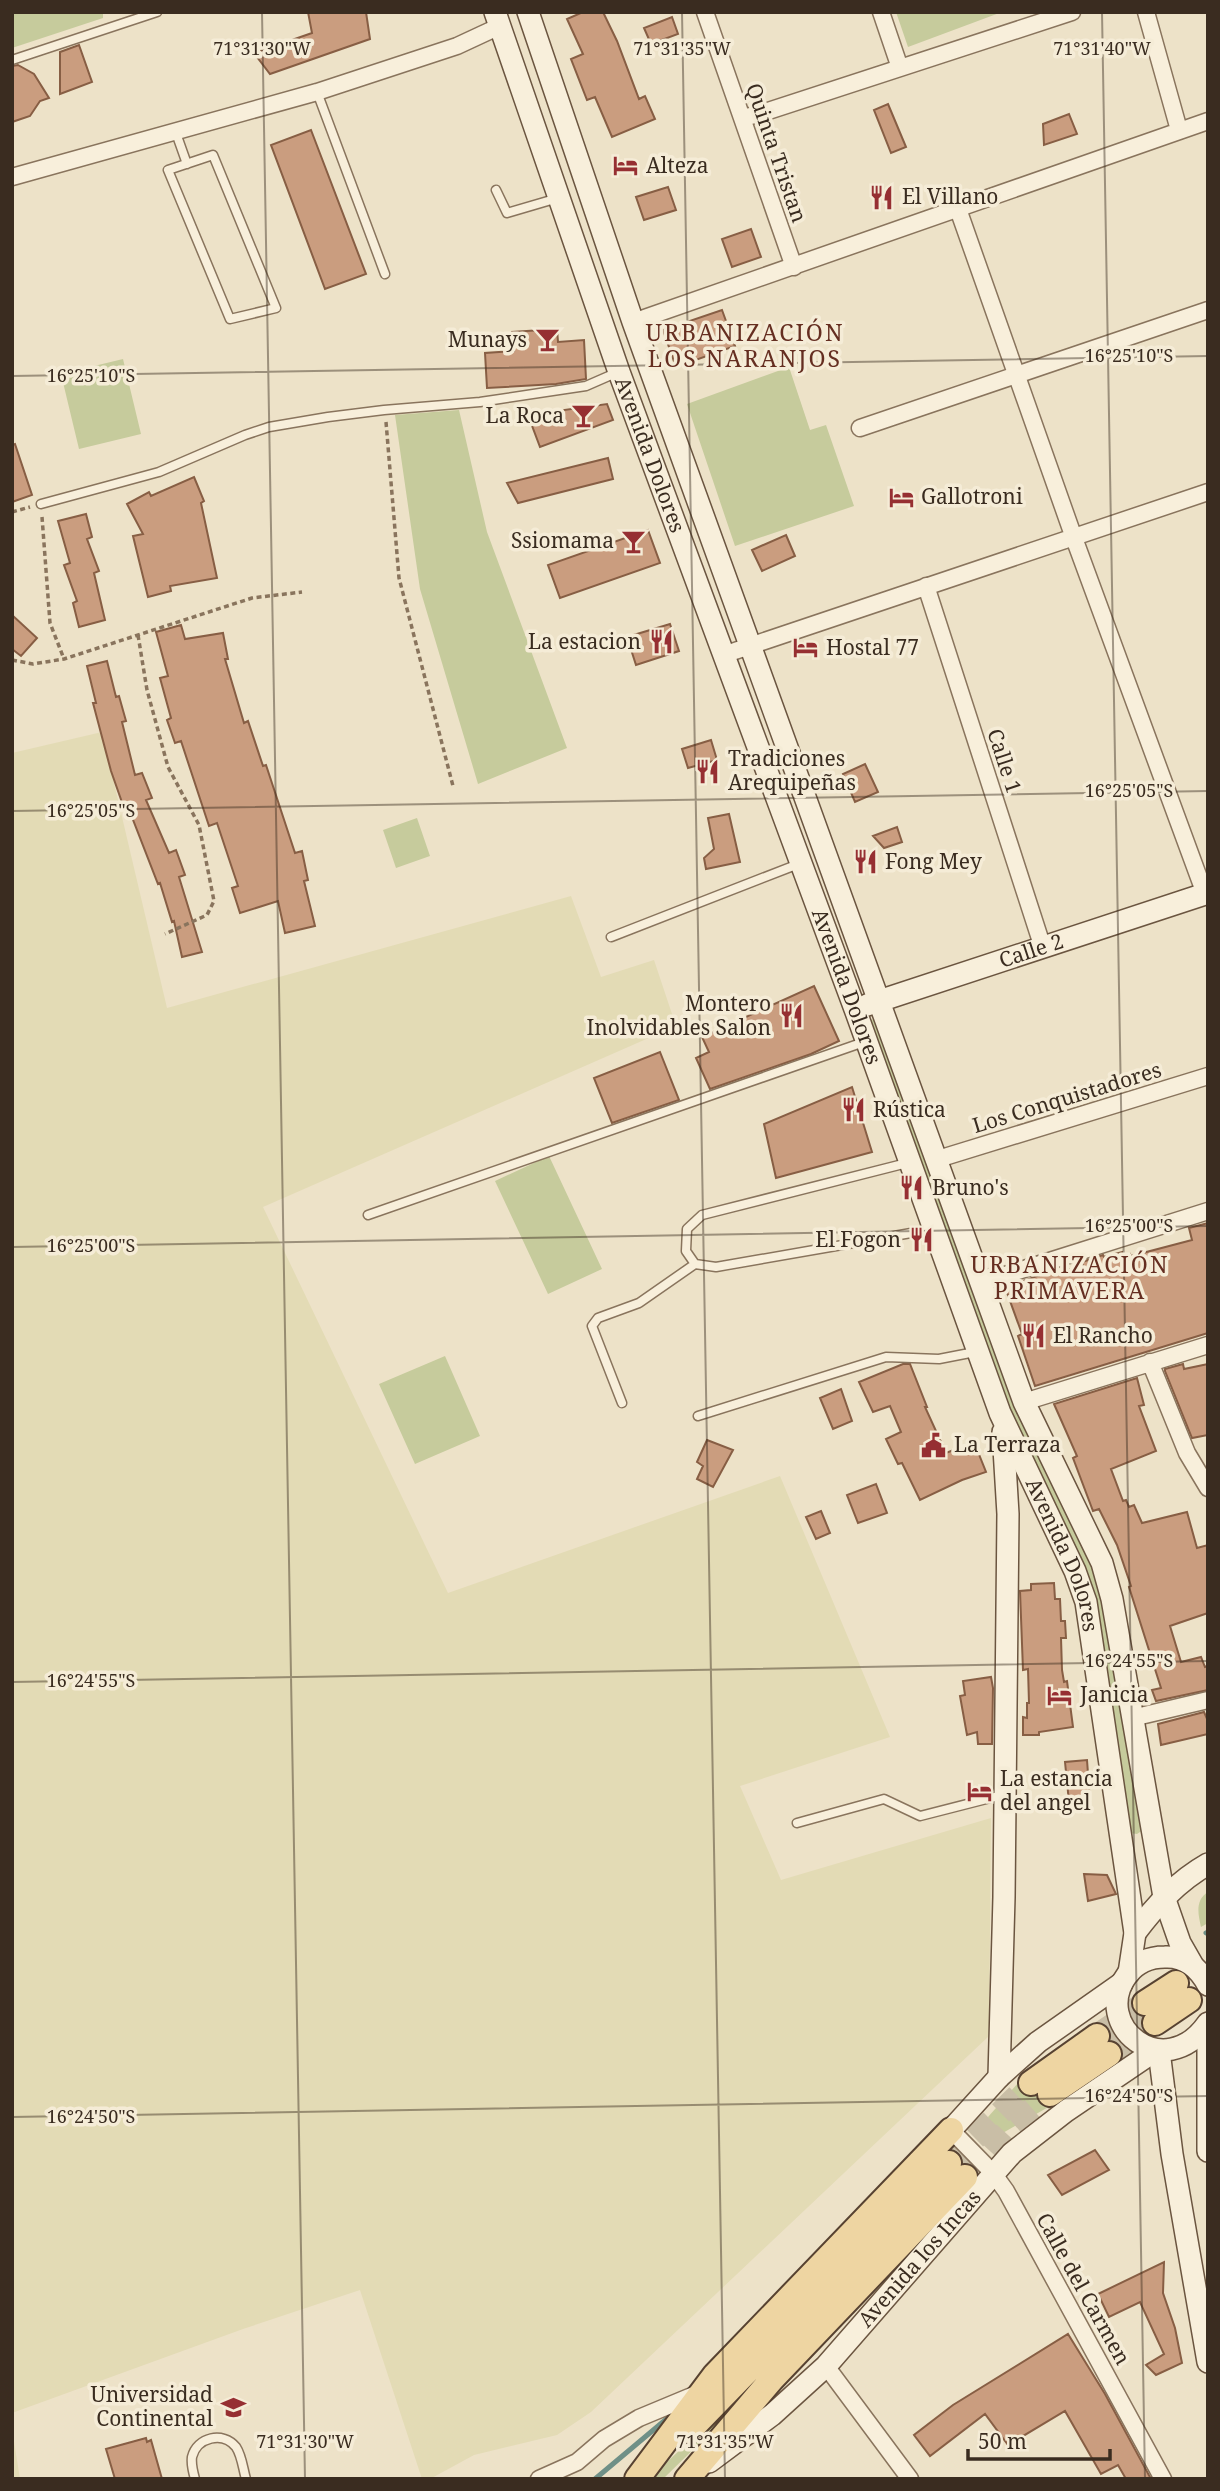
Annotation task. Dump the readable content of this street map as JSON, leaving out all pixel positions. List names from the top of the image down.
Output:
{
  "streets": {
    "main road": ["Avenida Dolores", "Calle 2", "Avenida los Incas"],
    "street": [
      "Quinta Tristan",
      "Calle 1",
      "Los Conquistadores",
      "Calle del Carmen"
    ]
  },
  "crossings": [
    ["Avenida Dolores", "Calle 2"],
    ["Avenida Dolores", "Los Conquistadores"],
    ["Avenida Dolores", "Avenida los Incas"],
    ["Calle 1", "Calle 2"],
    ["Avenida los Incas", "Calle del Carmen"]
  ],
  "districts": ["URBANIZACIÓN LOS NARANJOS", "URBANIZACIÓN PRIMAVERA"],
  "places": {
    "hotel": [
      "Alteza",
      "Gallotroni",
      "Hostal 77",
      "Janicia",
      "La estancia del angel"
    ],
    "restaurant": [
      "El Villano",
      "La estacion",
      "Tradiciones Arequipeñas",
      "Fong Mey",
      "Montero Inolvidables Salon",
      "Rústica",
      "Bruno's",
      "El Fogon",
      "El Rancho"
    ],
    "bar": ["Munays", "La Roca", "Ssiomama"],
    "public building": ["La Terraza"],
    "school or university": ["Universidad Continental"]
  },
  "scale_bar": "50 m",
  "coordinates": [
    "71°31'30\"W",
    "71°31'35\"W",
    "71°31'40\"W",
    "16°25'10\"S",
    "16°25'05\"S",
    "16°25'00\"S",
    "16°24'55\"S",
    "16°24'50\"S"
  ]
}
